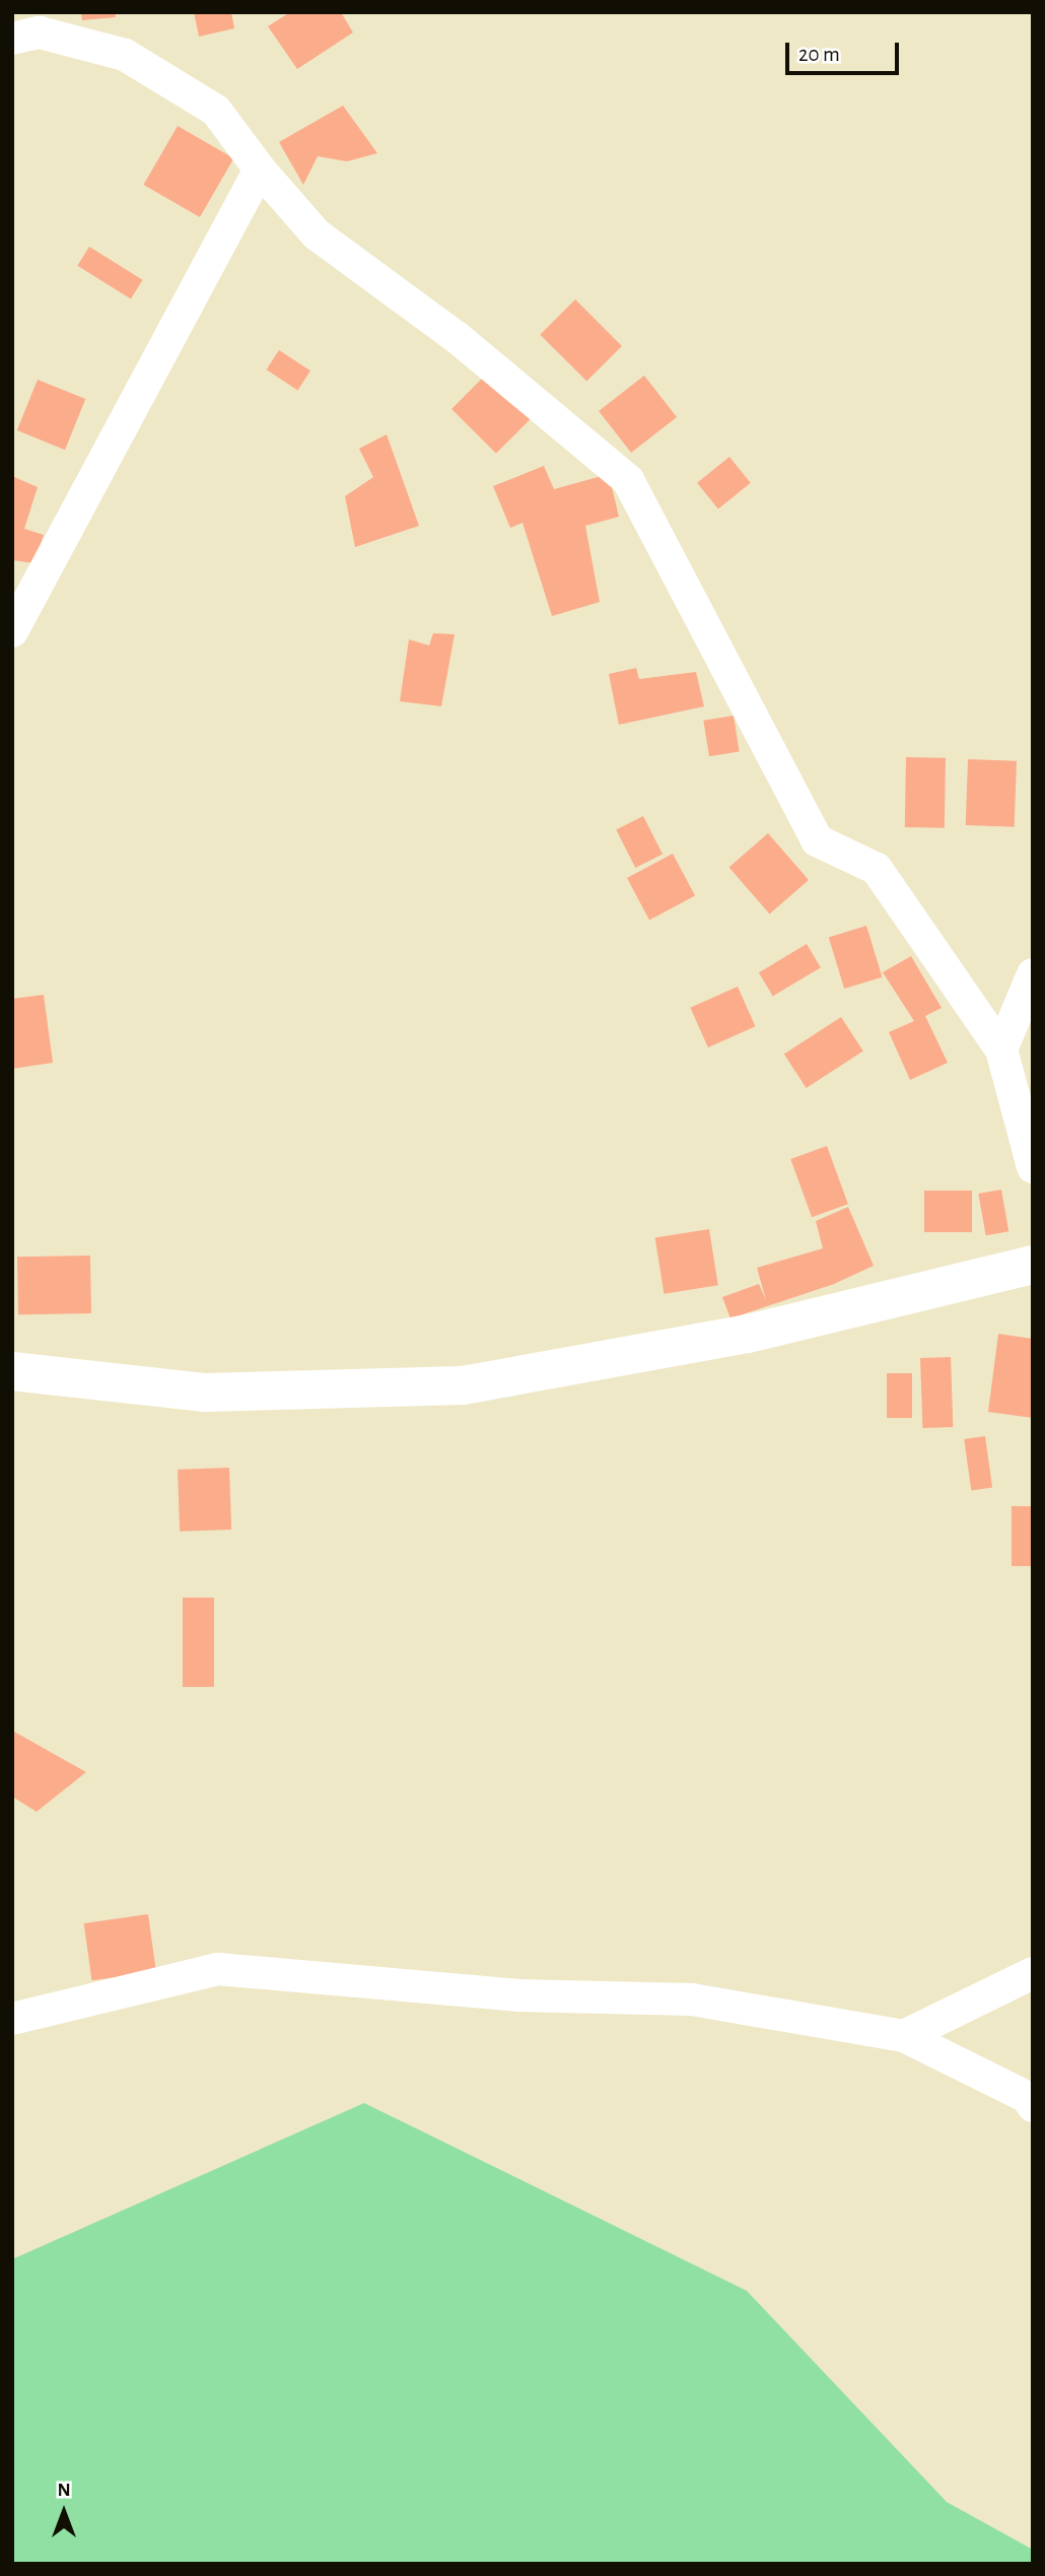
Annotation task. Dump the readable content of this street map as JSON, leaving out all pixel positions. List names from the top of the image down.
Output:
{
  "scale_bar": "20 m",
  "north": "top"
}
